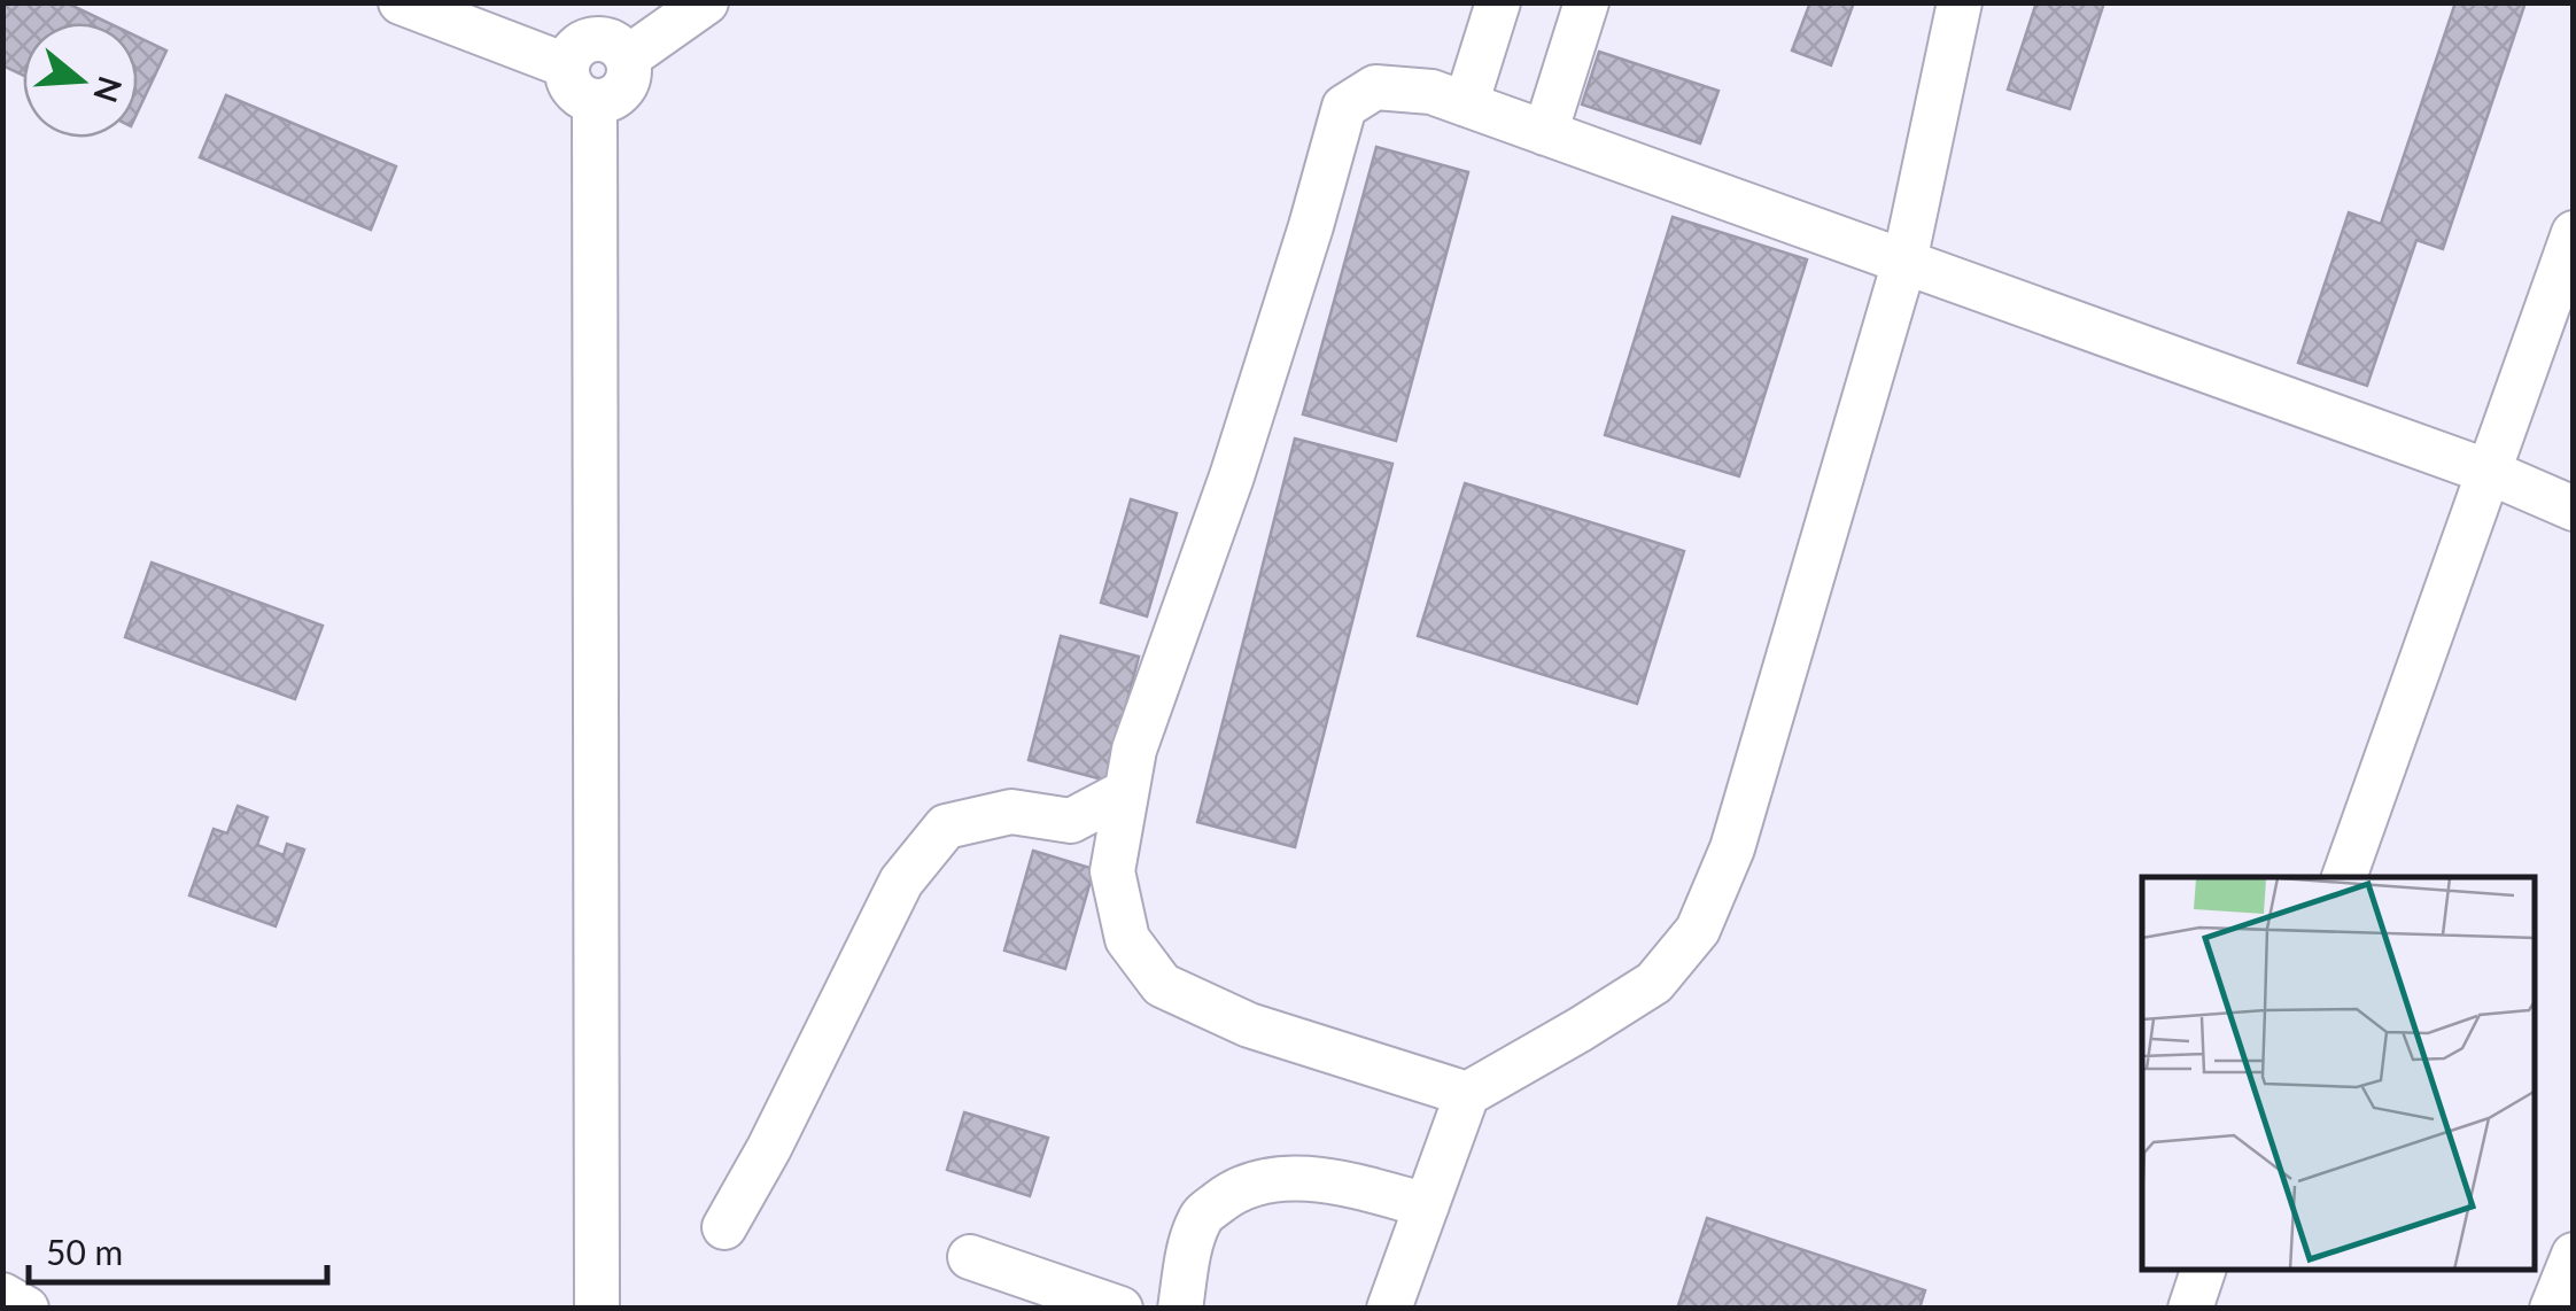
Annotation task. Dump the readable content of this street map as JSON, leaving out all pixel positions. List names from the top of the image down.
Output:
{
  "scale_bar": "50 m",
  "north": "right"
}
